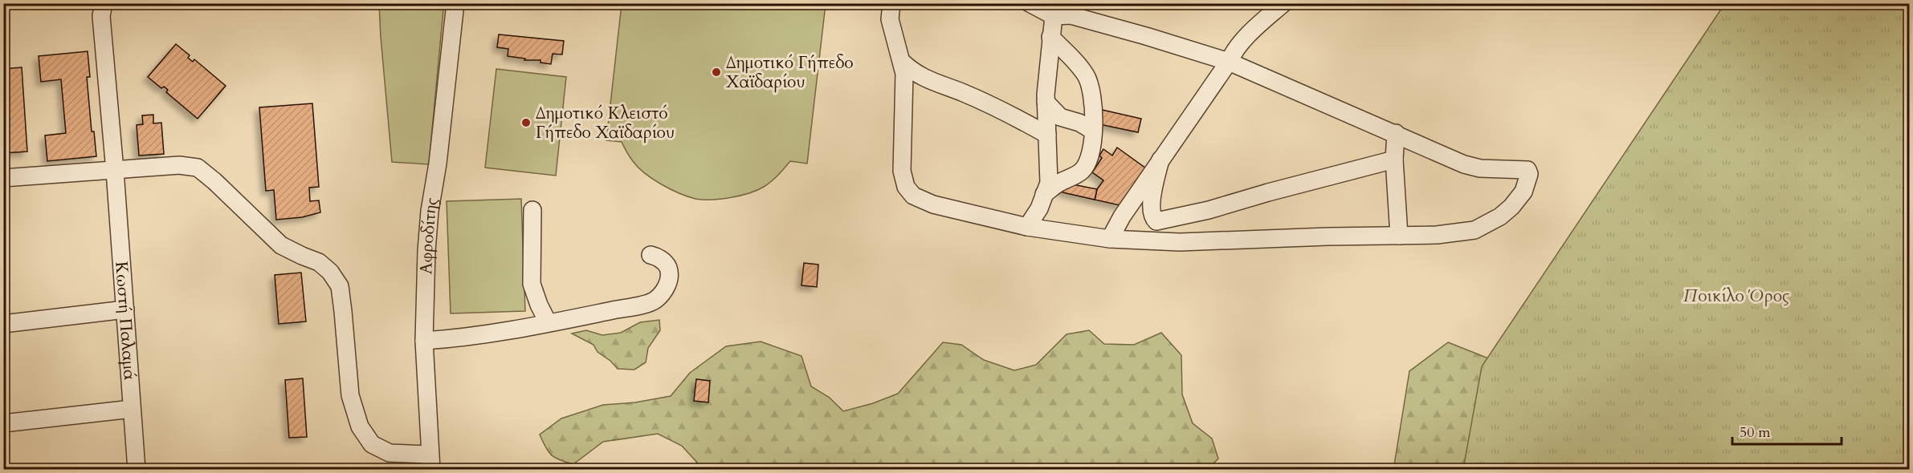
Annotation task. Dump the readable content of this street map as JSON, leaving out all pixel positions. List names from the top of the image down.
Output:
{
  "streets": {
    "street": ["Αφροδίτης", "Κωστή Παλαμά"]
  },
  "parks": ["Ποικίλο Όρος"],
  "places": ["Δημοτικό Γήπεδο Χαϊδαρίου", "Δημοτικό Κλειστό Γήπεδο Χαϊδαρίου"],
  "scale_bar": "50 m"
}
